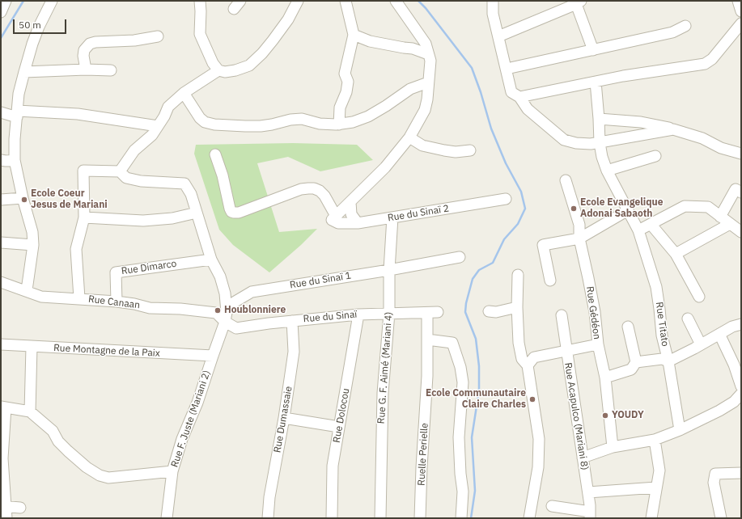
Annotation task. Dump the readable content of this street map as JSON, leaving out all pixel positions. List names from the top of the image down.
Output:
{
  "streets": {
    "street": [
      "Rue du Sinaï 2",
      "Rue Dimarco",
      "Rue du Sinaï 1",
      "Rue Canaan",
      "Rue Gédéon",
      "Rue du Sinaï",
      "Rue Titato",
      "Rue Montagne de la Paix",
      "Rue G. F. Aimé (Mariani 4)",
      "Rue Dolocou",
      "Rue Acapulco (Mariani 8)",
      "Rue F. Juste (Mariani 2)",
      "Rue Dumassaie",
      "Ruelle Perielle"
    ]
  },
  "crossings": [
    ["Rue du Sinaï 2", "Rue G. F. Aimé (Mariani 4)"],
    ["Rue Dimarco", "Rue Canaan"],
    ["Rue du Sinaï 1", "Rue Canaan"],
    ["Rue du Sinaï 1", "Rue du Sinaï"],
    ["Rue du Sinaï 1", "Rue G. F. Aimé (Mariani 4)"],
    ["Rue du Sinaï 1", "Rue F. Juste (Mariani 2)"],
    ["Rue Canaan", "Rue du Sinaï"],
    ["Rue Canaan", "Rue F. Juste (Mariani 2)"],
    ["Rue du Sinaï", "Rue G. F. Aimé (Mariani 4)"],
    ["Rue du Sinaï", "Rue Dolocou"],
    ["Rue du Sinaï", "Rue F. Juste (Mariani 2)"],
    ["Rue du Sinaï", "Rue Dumassaie"],
    ["Rue du Sinaï", "Ruelle Perielle"],
    ["Rue Montagne de la Paix", "Rue F. Juste (Mariani 2)"]
  ],
  "places": [
    "Ecole Coeur Jesus de Mariani",
    "Ecole Evangelique Adonai Sabaoth",
    "Houblonniere",
    "Ecole Communautaire Claire Charles",
    "YOUDY"
  ],
  "scale_bar": "50 m"
}
